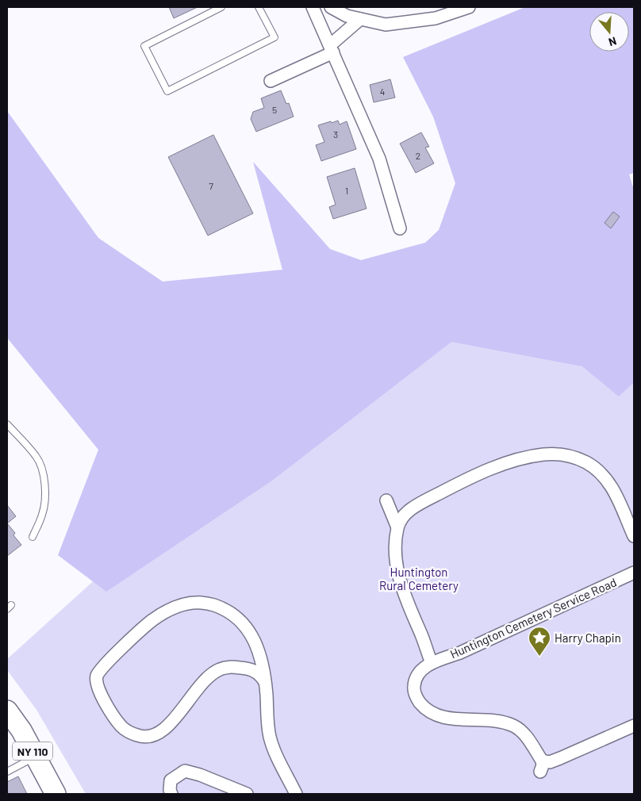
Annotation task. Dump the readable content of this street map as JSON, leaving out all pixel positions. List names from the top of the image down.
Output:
{
  "streets": {
    "main road": ["NY 110"],
    "street": ["Huntington Cemetery Service Road"]
  },
  "parks": ["Huntington Rural Cemetery"],
  "places": {
    "place": ["Harry Chapin"]
  },
  "house_numbers": [
    "4",
    "5",
    "3",
    "2",
    "7",
    "1"
  ],
  "north": "bottom"
}
